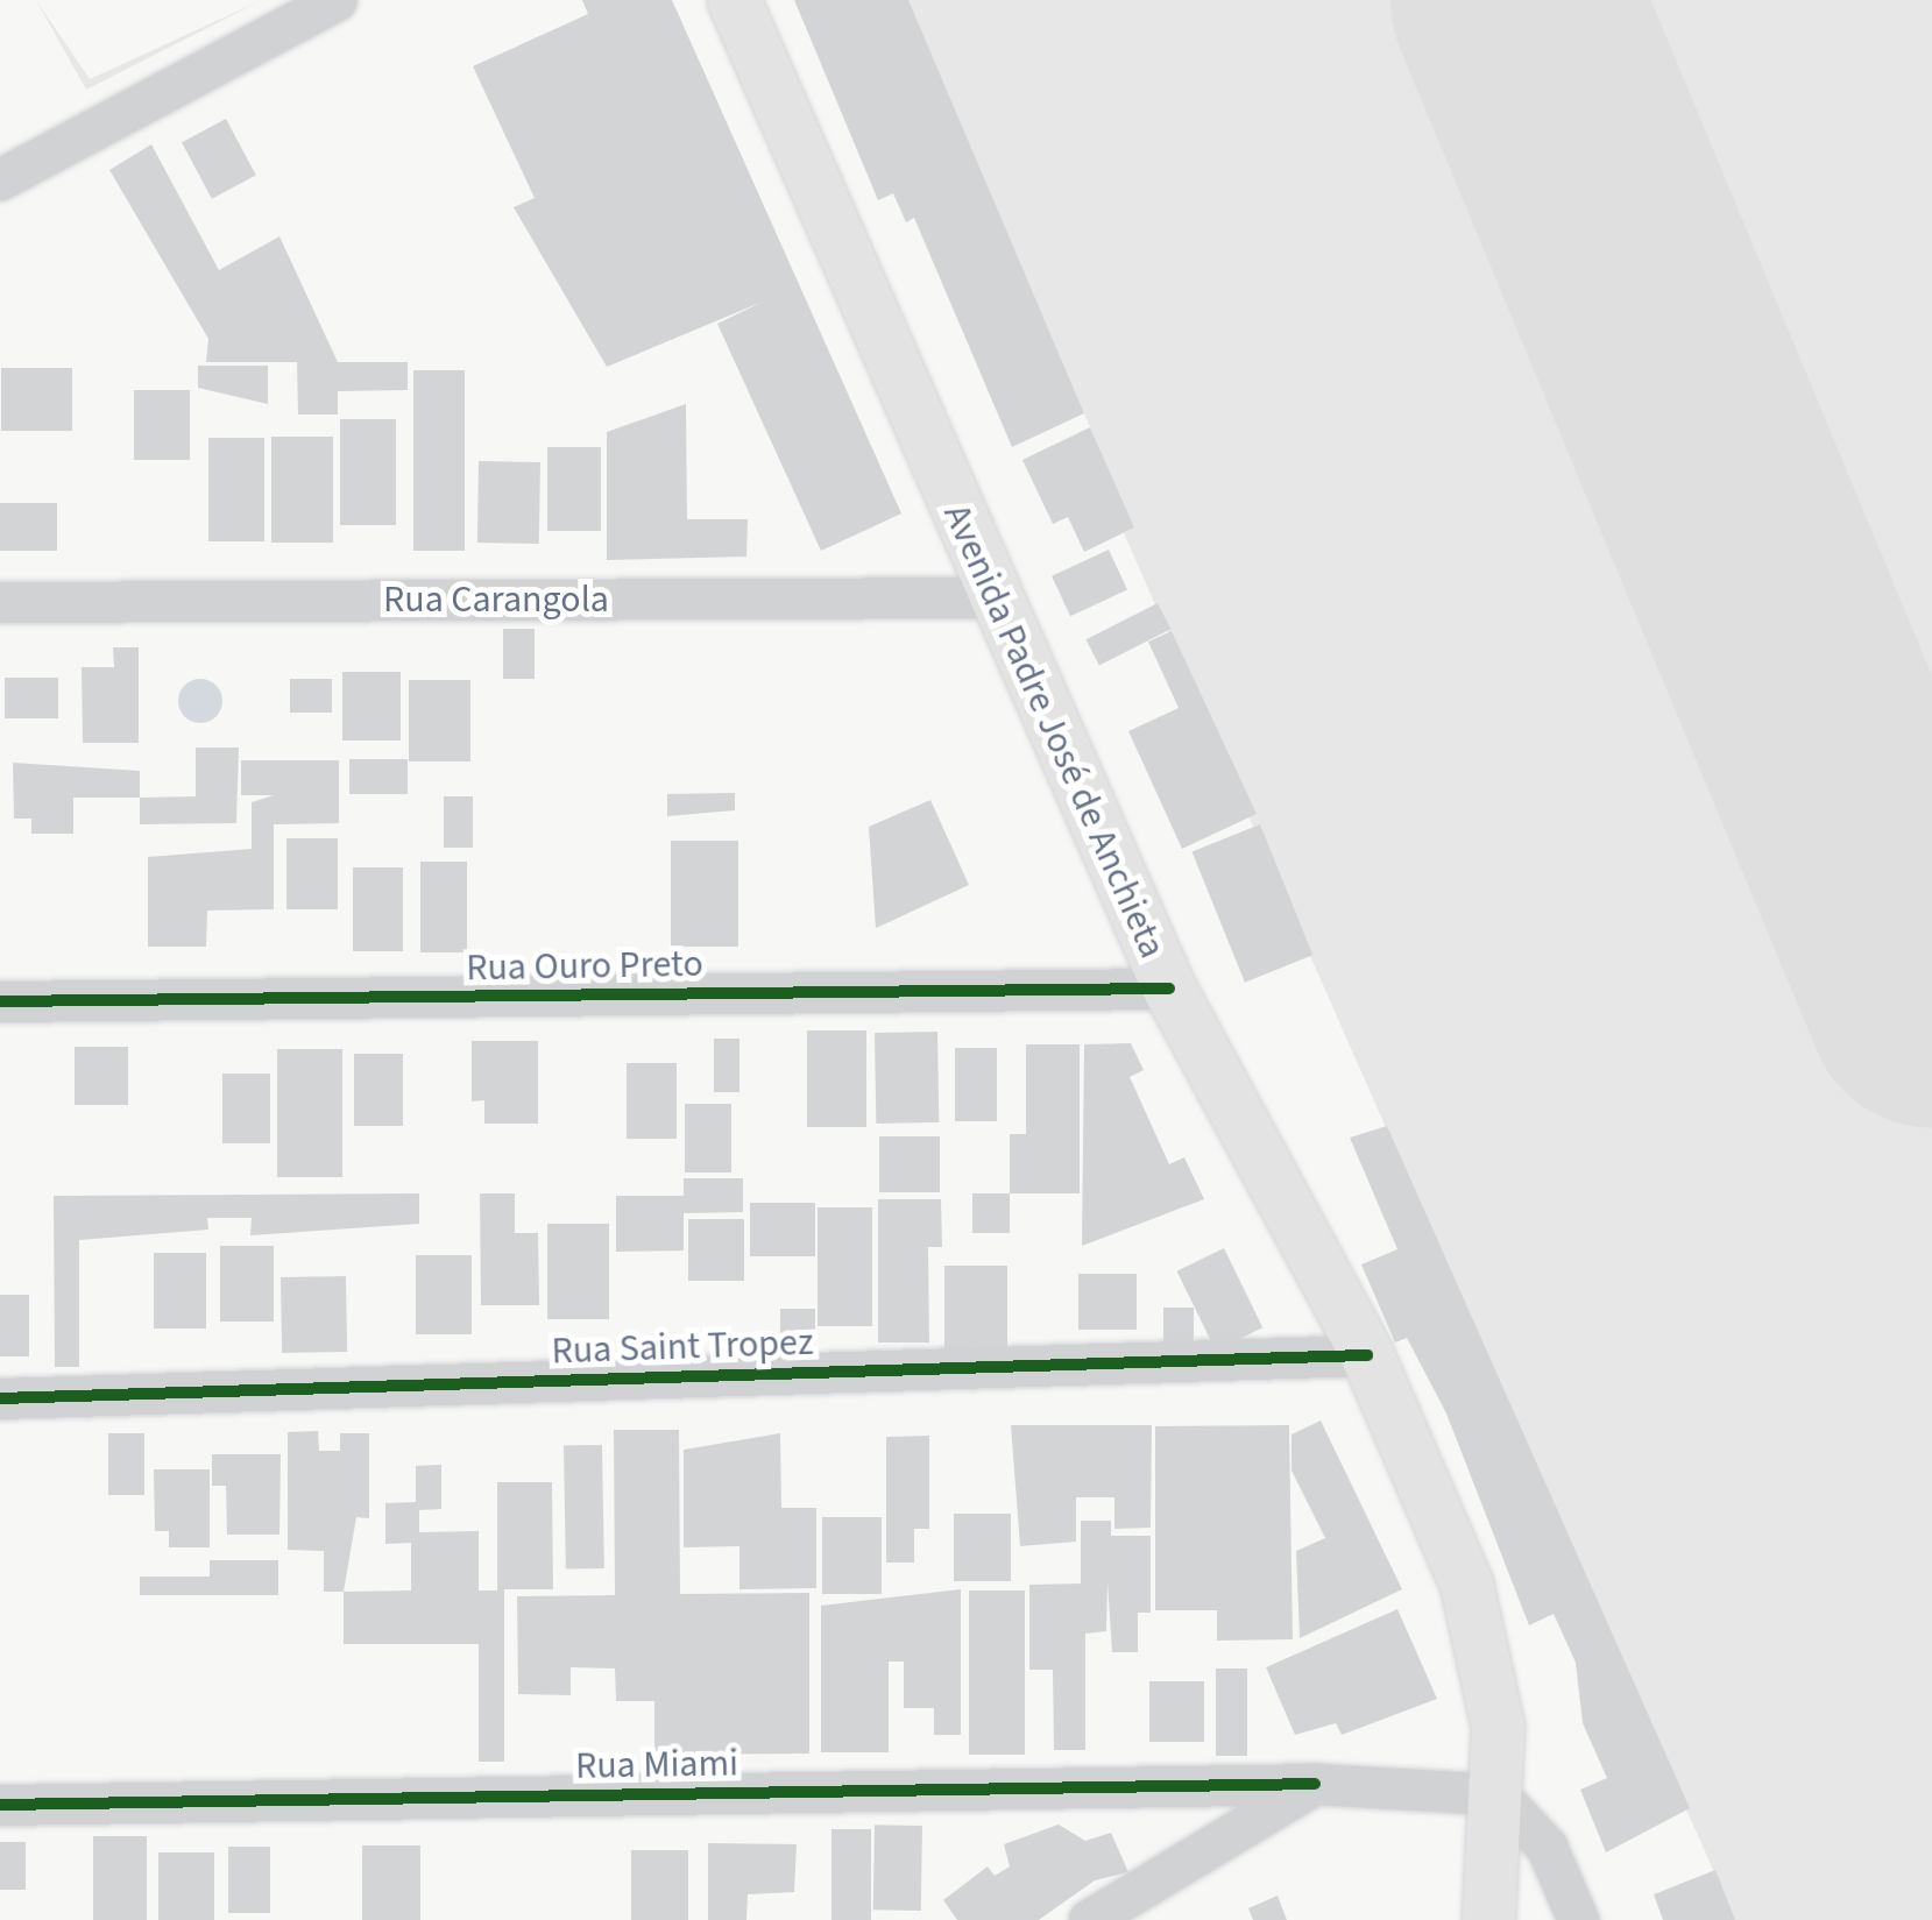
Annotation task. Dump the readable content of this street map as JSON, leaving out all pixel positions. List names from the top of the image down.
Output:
{
  "streets": {
    "main road": ["Avenida Padre José de Anchieta"],
    "street": [
      "Rua Carangola",
      "Rua Ouro Preto",
      "Rua Saint Tropez",
      "Rua Miami"
    ]
  },
  "crossings": [
    ["Rua Carangola", "Avenida Padre José de Anchieta"],
    ["Avenida Padre José de Anchieta", "Rua Ouro Preto"],
    ["Avenida Padre José de Anchieta", "Rua Saint Tropez"],
    ["Avenida Padre José de Anchieta", "Rua Miami"]
  ]
}
